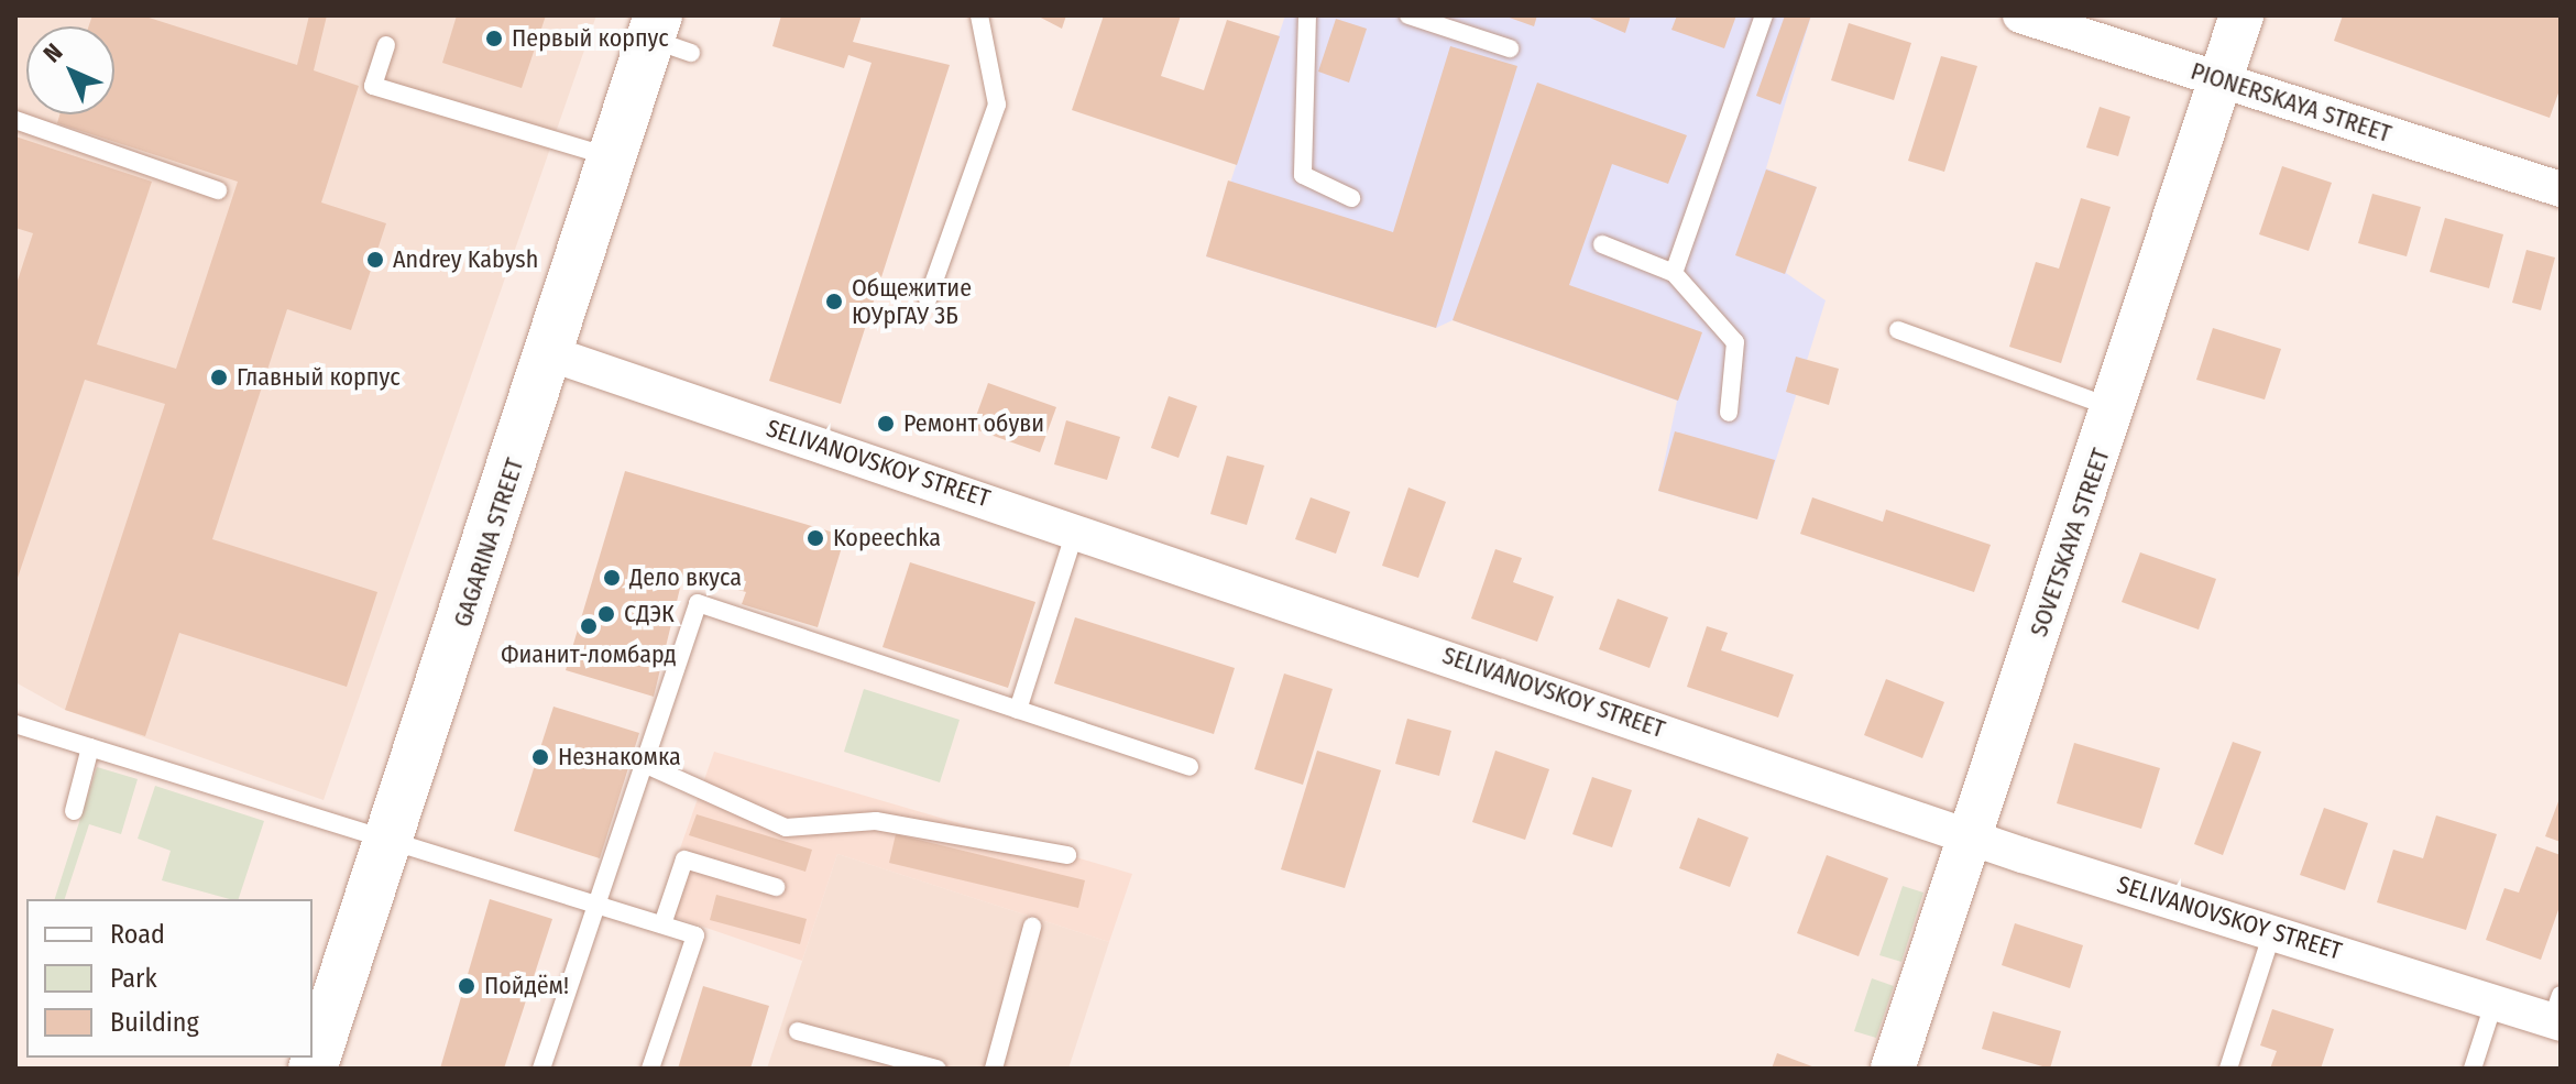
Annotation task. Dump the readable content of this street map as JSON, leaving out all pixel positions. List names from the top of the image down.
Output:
{
  "streets": {
    "main road": ["GAGARINA STREET"],
    "street": ["PIONERSKAYA STREET", "SELIVANOVSKOY STREET", "SOVETSKAYA STREET"]
  },
  "crossings": [
    ["PIONERSKAYA STREET", "SOVETSKAYA STREET"],
    ["SELIVANOVSKOY STREET", "GAGARINA STREET"],
    ["SELIVANOVSKOY STREET", "SOVETSKAYA STREET"]
  ],
  "places": [
    "Первый корпус",
    "Andrey Kabysh",
    "Общежитие ЮУрГАУ 3Б",
    "Главный корпус",
    "Ремонт обуви",
    "Kopeechka",
    "Дело вкуса",
    "СДЭК",
    "Фианит-ломбард",
    "Незнакомка",
    "Пойдём!"
  ],
  "legend": ["Road", "Park", "Building"],
  "north": "top left"
}
